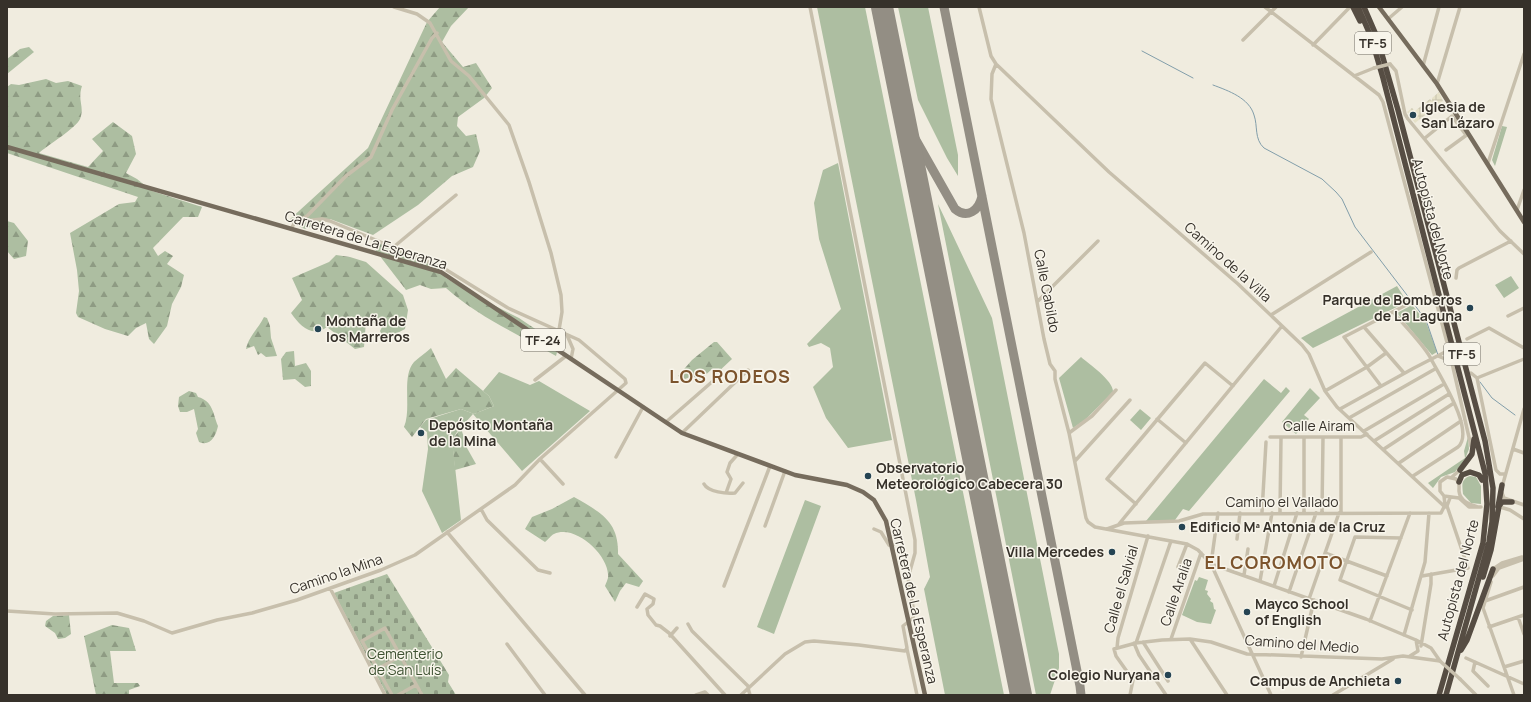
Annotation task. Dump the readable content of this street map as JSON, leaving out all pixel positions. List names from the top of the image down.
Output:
{
  "streets": {
    "highway": ["TF-5", "Autopista del Norte"],
    "main road": ["Carretera de La Esperanza", "TF-24"],
    "street": [
      "Camino de la Villa",
      "Calle Cabildo",
      "Calle Airam",
      "Camino el Vallado",
      "Camino la Mina",
      "Calle el Salvial",
      "Calle Aralia",
      "Camino del Medio"
    ]
  },
  "crossings": [
    ["Carretera de La Esperanza", "Camino la Mina"],
    ["Camino de la Villa", "Calle Cabildo"],
    ["Camino de la Villa", "Calle Airam"],
    ["Camino de la Villa", "Camino el Vallado"],
    ["Calle el Salvial", "Camino del Medio"],
    ["Calle Aralia", "Camino del Medio"]
  ],
  "districts": ["LOS RODEOS", "EL COROMOTO"],
  "parks": ["Cementerio de San Luís"],
  "places": [
    "Iglesia de San Lázaro",
    "Parque de Bomberos de La Laguna",
    "Montaña de los Marreros",
    "Depósito Montaña de la Mina",
    "Observatorio Meteorológico Cabecera 30",
    "Edificio Mª Antonia de la Cruz",
    "Villa Mercedes",
    "Mayco School of English",
    "Colegio Nuryana",
    "Campus de Anchieta"
  ]
}
